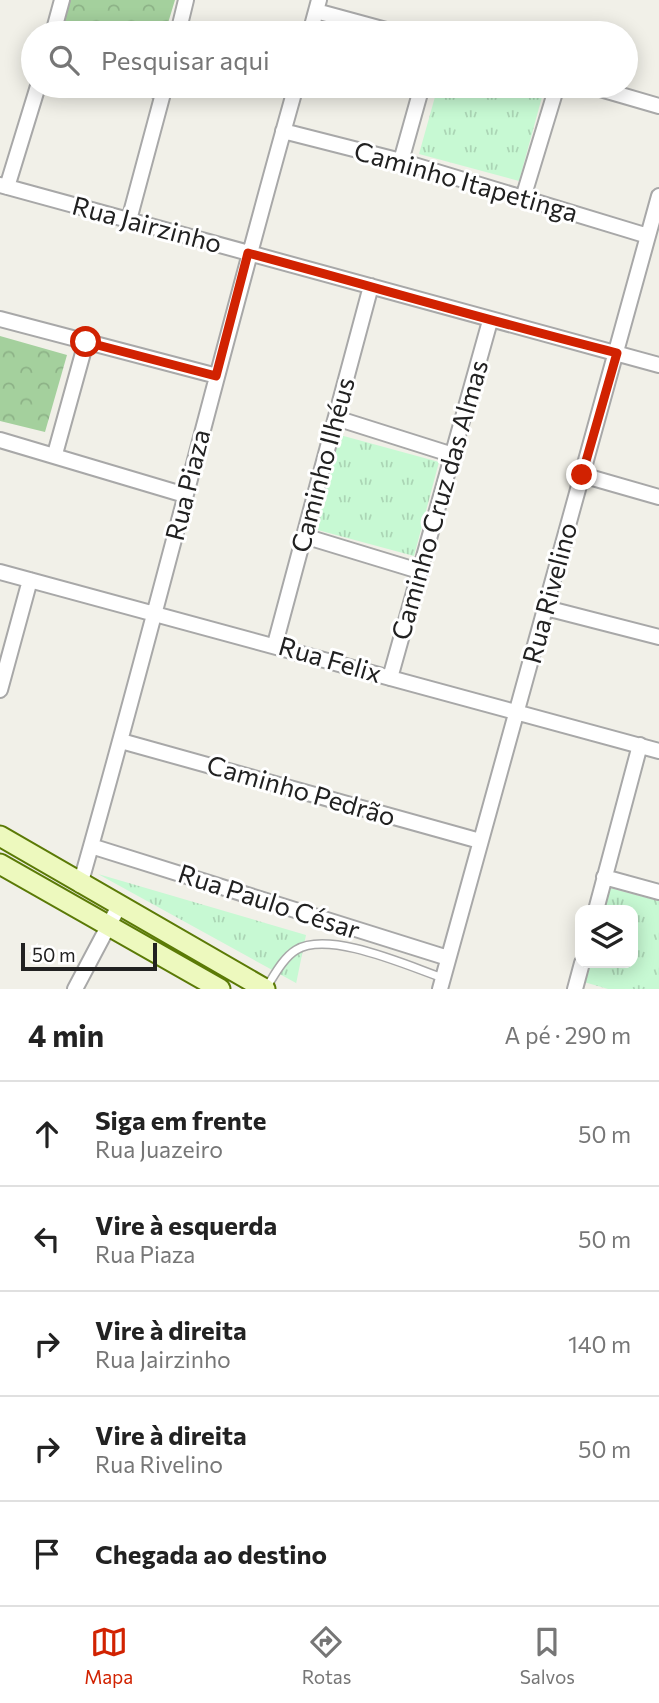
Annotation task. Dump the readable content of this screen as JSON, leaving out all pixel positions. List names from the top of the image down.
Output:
{
  "streets": {
    "street": [
      "Caminho Itapetinga",
      "Rua Jairzinho",
      "Caminho Ilhéus",
      "Rua Piaza",
      "Caminho Cruz das Almas",
      "Rua Rivelino",
      "Rua Felix",
      "Caminho Pedrão",
      "Rua Paulo César"
    ]
  },
  "crossings": [
    ["Caminho Itapetinga", "Rua Piaza"],
    ["Caminho Itapetinga", "Rua Rivelino"],
    ["Rua Jairzinho", "Caminho Ilhéus"],
    ["Rua Jairzinho", "Rua Piaza"],
    ["Rua Jairzinho", "Caminho Cruz das Almas"],
    ["Rua Jairzinho", "Rua Rivelino"],
    ["Caminho Ilhéus", "Rua Felix"],
    ["Rua Piaza", "Rua Felix"],
    ["Rua Piaza", "Caminho Pedrão"],
    ["Rua Piaza", "Rua Paulo César"],
    ["Caminho Cruz das Almas", "Rua Felix"],
    ["Rua Rivelino", "Rua Felix"],
    ["Rua Rivelino", "Caminho Pedrão"],
    ["Rua Rivelino", "Rua Paulo César"]
  ],
  "scale_bar": "50 m",
  "page": {
    "search": "Pesquisar aqui",
    "scale": "50 m",
    "heading": ["4 min", "A pé · 290 m"],
    "list": [
      ["Siga em frente", "Rua Juazeiro", "50 m"],
      ["Vire à esquerda", "Rua Piaza", "50 m"],
      ["Vire à direita", "Rua Jairzinho", "140 m"],
      ["Vire à direita", "Rua Rivelino", "50 m"],
      "Chegada ao destino"
    ],
    "nav": ["Mapa", "Rotas", "Salvos"]
  }
}
